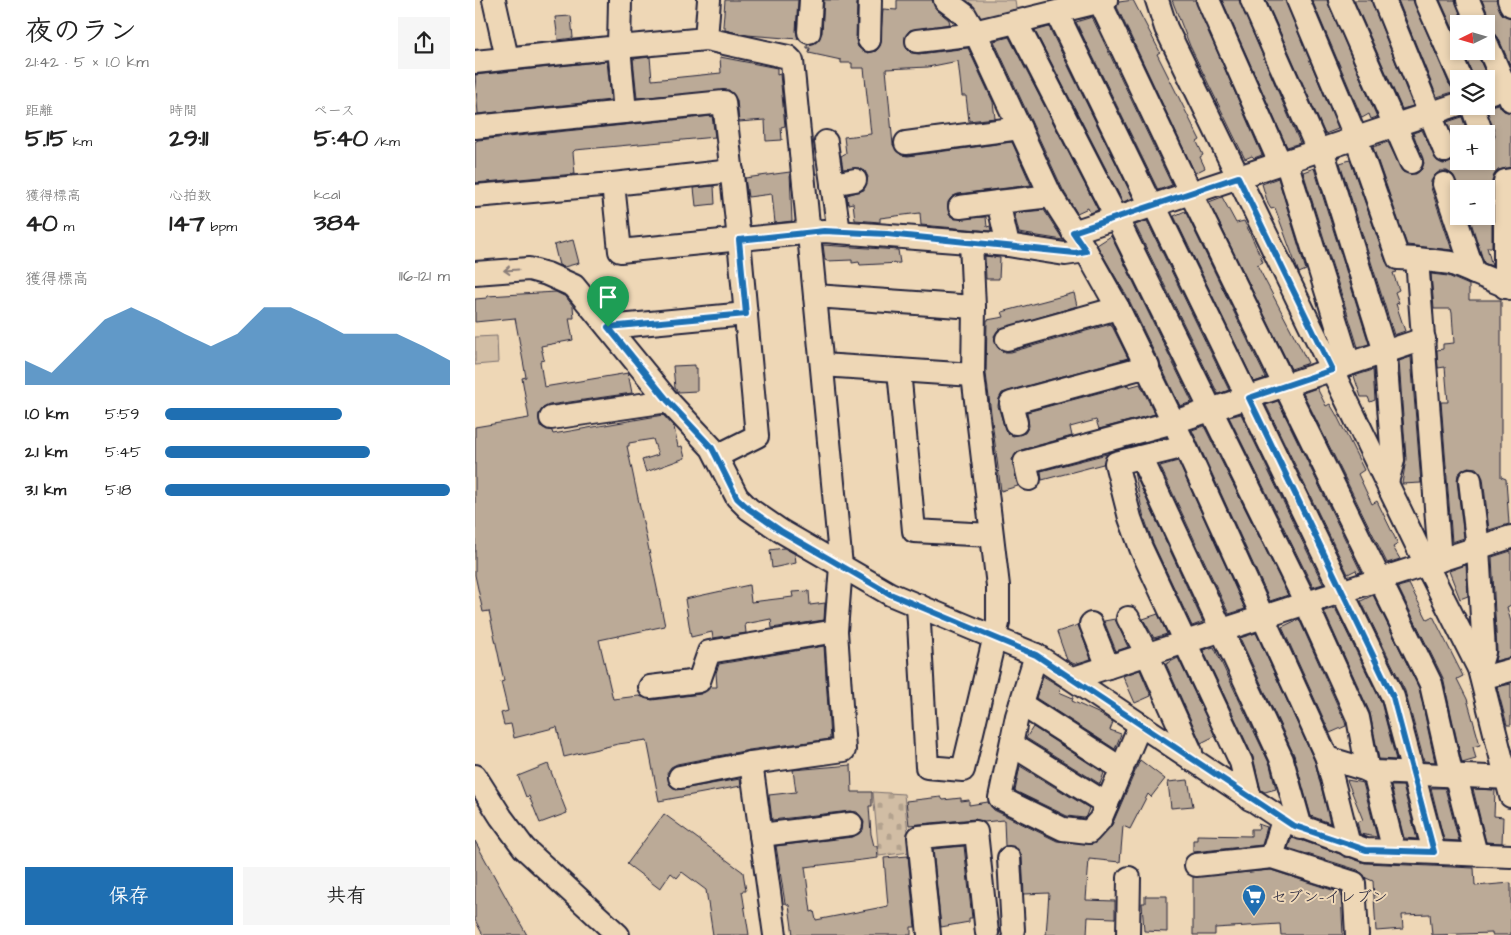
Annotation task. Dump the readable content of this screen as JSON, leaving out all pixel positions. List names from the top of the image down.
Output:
{
  "places": {
    "supermarket": ["セブン-イレブン"]
  },
  "north": "left",
  "page": {
    "heading": ["夜のラン", "21:42 · 5 × 1.0 km"],
    "map_buttons": ["+", "−"],
    "stats": [
      ["距離", "5.15 km"],
      ["時間", "29:11"],
      ["ペース", "5:40 /km"],
      ["獲得標高", "40 m"],
      ["心拍数", "147 bpm"],
      ["kcal", "384"]
    ],
    "chart": ["獲得標高", "116–121 m"],
    "list": [
      {
        "name": "1.0 km",
        "note": "5:59"
      },
      {
        "name": "2.1 km",
        "note": "5:45"
      },
      {
        "name": "3.1 km",
        "note": "5:18"
      }
    ],
    "buttons": ["保存", "共有"]
  }
}
